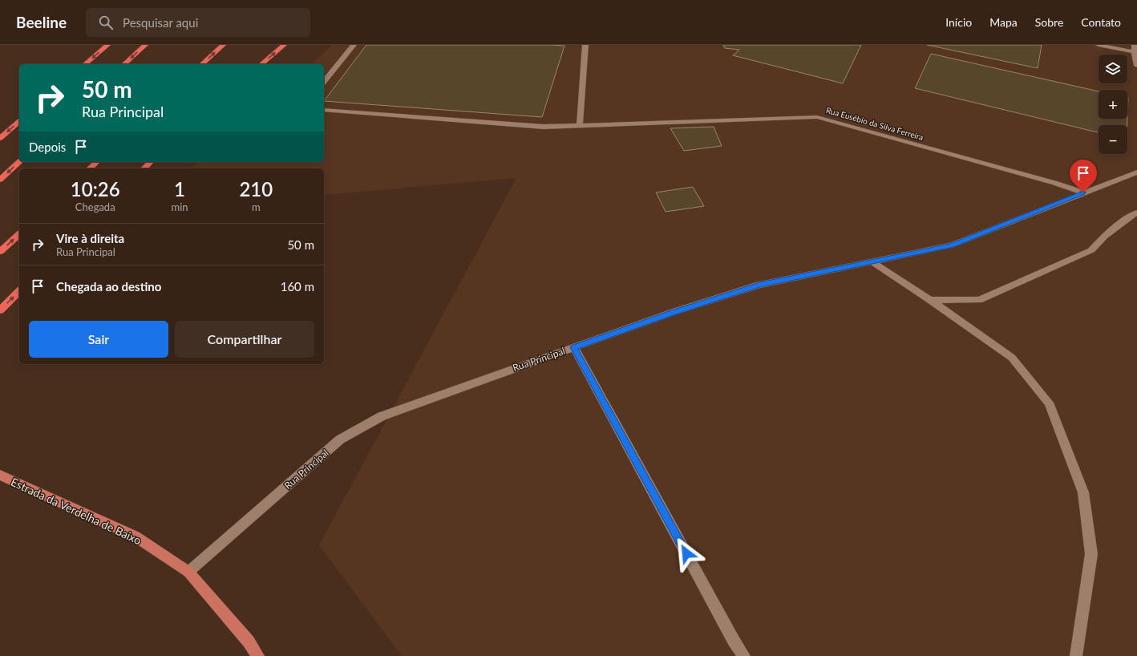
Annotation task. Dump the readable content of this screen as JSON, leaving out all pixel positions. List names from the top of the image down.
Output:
{
  "streets": {
    "main road": ["Estrada da Verdelha de Baixo"],
    "street": ["Rua Eusébio da Silva Ferreira", "Rua Principal"]
  },
  "crossings": [
    ["Rua Eusébio da Silva Ferreira", "Rua Principal"],
    ["Rua Principal", "Estrada da Verdelha de Baixo"]
  ],
  "page": {
    "header": "Beeline",
    "search": "Pesquisar aqui",
    "nav": [
      "Início",
      "Mapa",
      "Sobre",
      "Contato"
    ],
    "map_buttons": ["+", "−"],
    "turn": ["50 m", "Rua Principal"],
    "then": "Depois",
    "eta": [
      "10:26",
      "Chegada",
      "1",
      "min",
      "210",
      "m"
    ],
    "list": [
      {
        "name": "Vire à direita",
        "note": "Rua Principal",
        "value": "50 m"
      },
      {
        "name": "Chegada ao destino",
        "value": "160 m"
      }
    ],
    "buttons": ["Sair", "Compartilhar"]
  }
}
